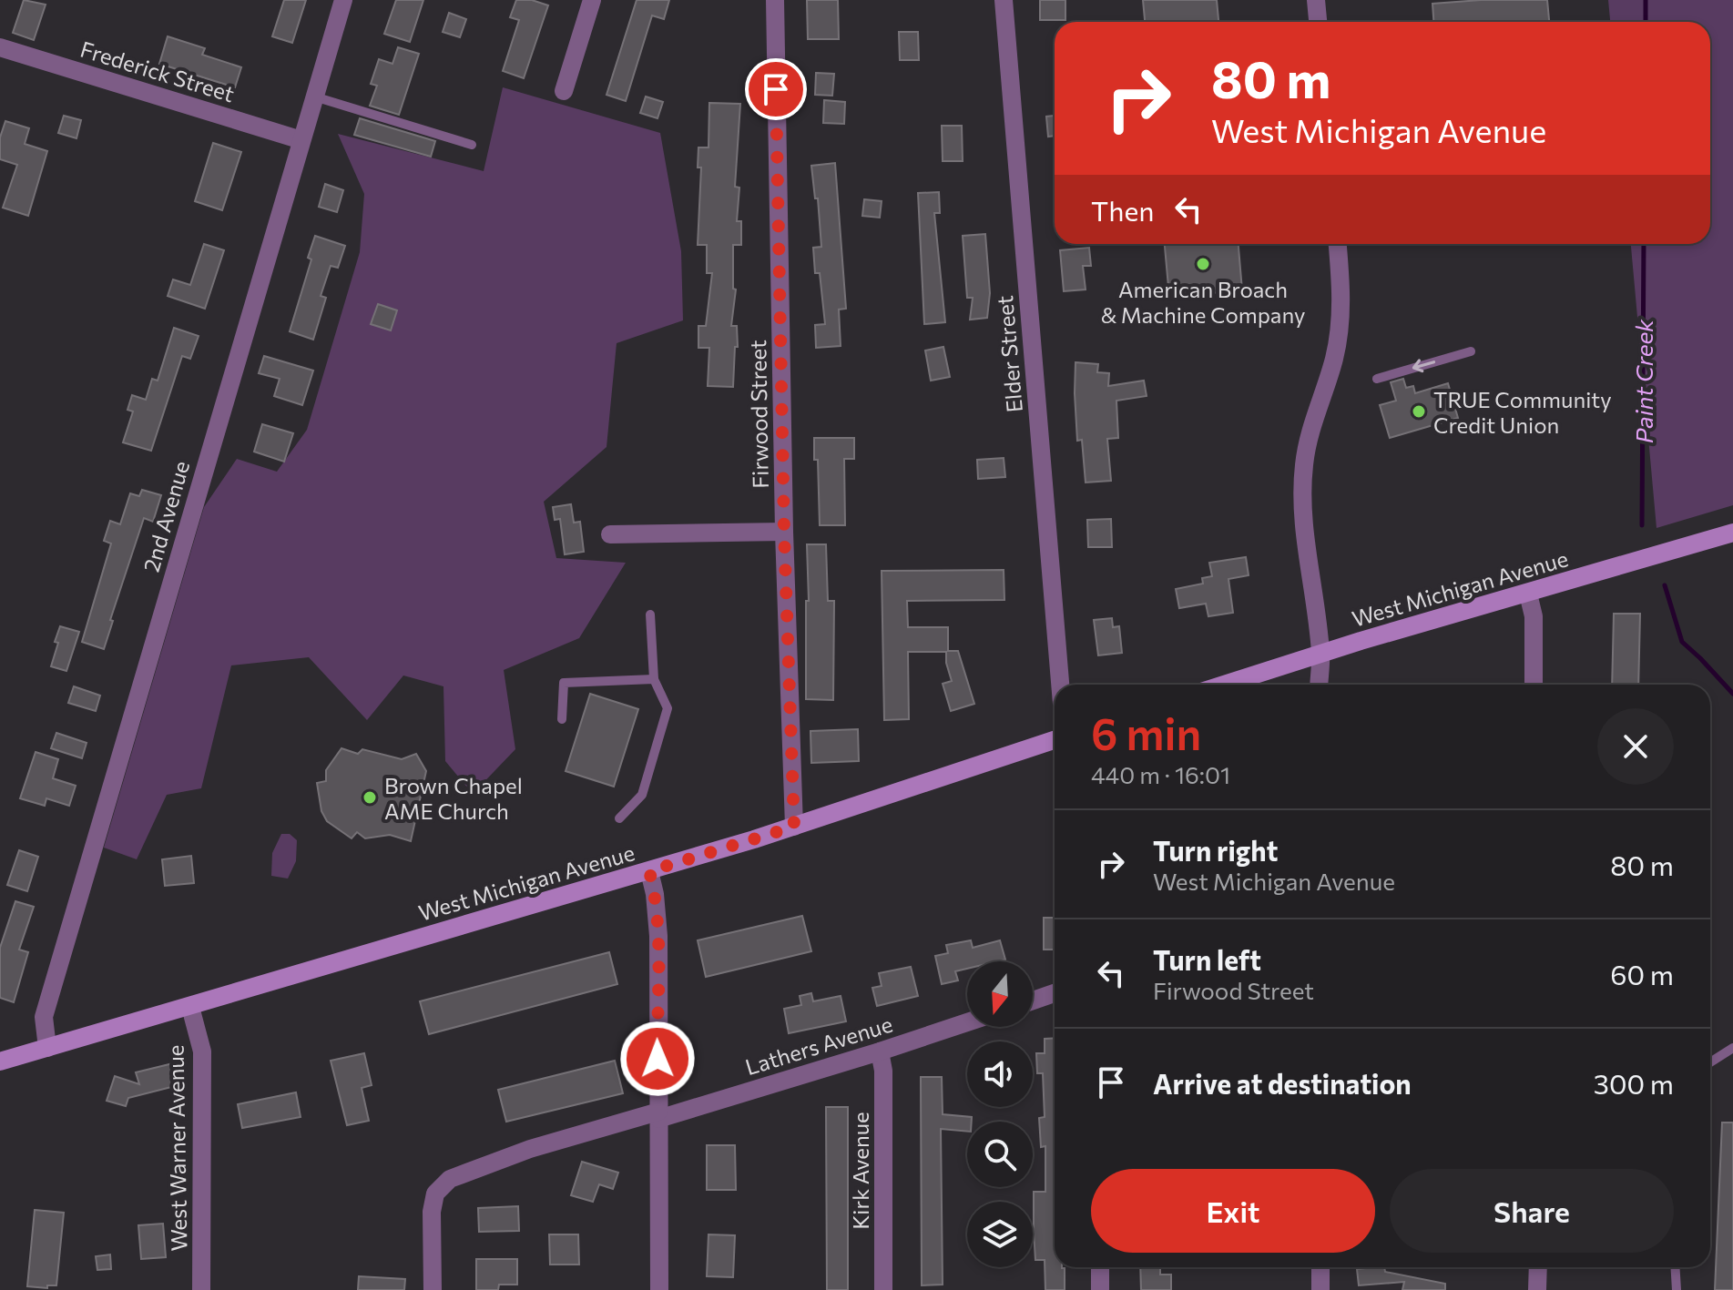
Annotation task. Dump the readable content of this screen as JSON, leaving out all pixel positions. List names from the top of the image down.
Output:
{
  "streets": {
    "main road": ["West Michigan Avenue"],
    "street": [
      "Frederick Street",
      "Elder Street",
      "Firwood Street",
      "2nd Avenue",
      "Lathers Avenue",
      "West Warner Avenue",
      "Kirk Avenue"
    ]
  },
  "crossings": [
    ["Frederick Street", "2nd Avenue"],
    ["Firwood Street", "West Michigan Avenue"],
    ["2nd Avenue", "West Michigan Avenue"],
    ["West Michigan Avenue", "West Warner Avenue"],
    ["Lathers Avenue", "Kirk Avenue"]
  ],
  "water": ["Paint Creek"],
  "places": ["American Broach & Machine Company", "TRUE Community Credit Union", "Brown Chapel AME Church"],
  "north": "bottom",
  "page": {
    "turn": ["80 m", "West Michigan Avenue"],
    "then": "Then",
    "heading": ["6 min", "440 m · 16:01"],
    "list": [
      {
        "name": "Turn right",
        "note": "West Michigan Avenue",
        "value": "80 m"
      },
      {
        "name": "Turn left",
        "note": "Firwood Street",
        "value": "60 m"
      },
      {
        "name": "Arrive at destination",
        "value": "300 m"
      }
    ],
    "buttons": ["Exit", "Share"]
  }
}
